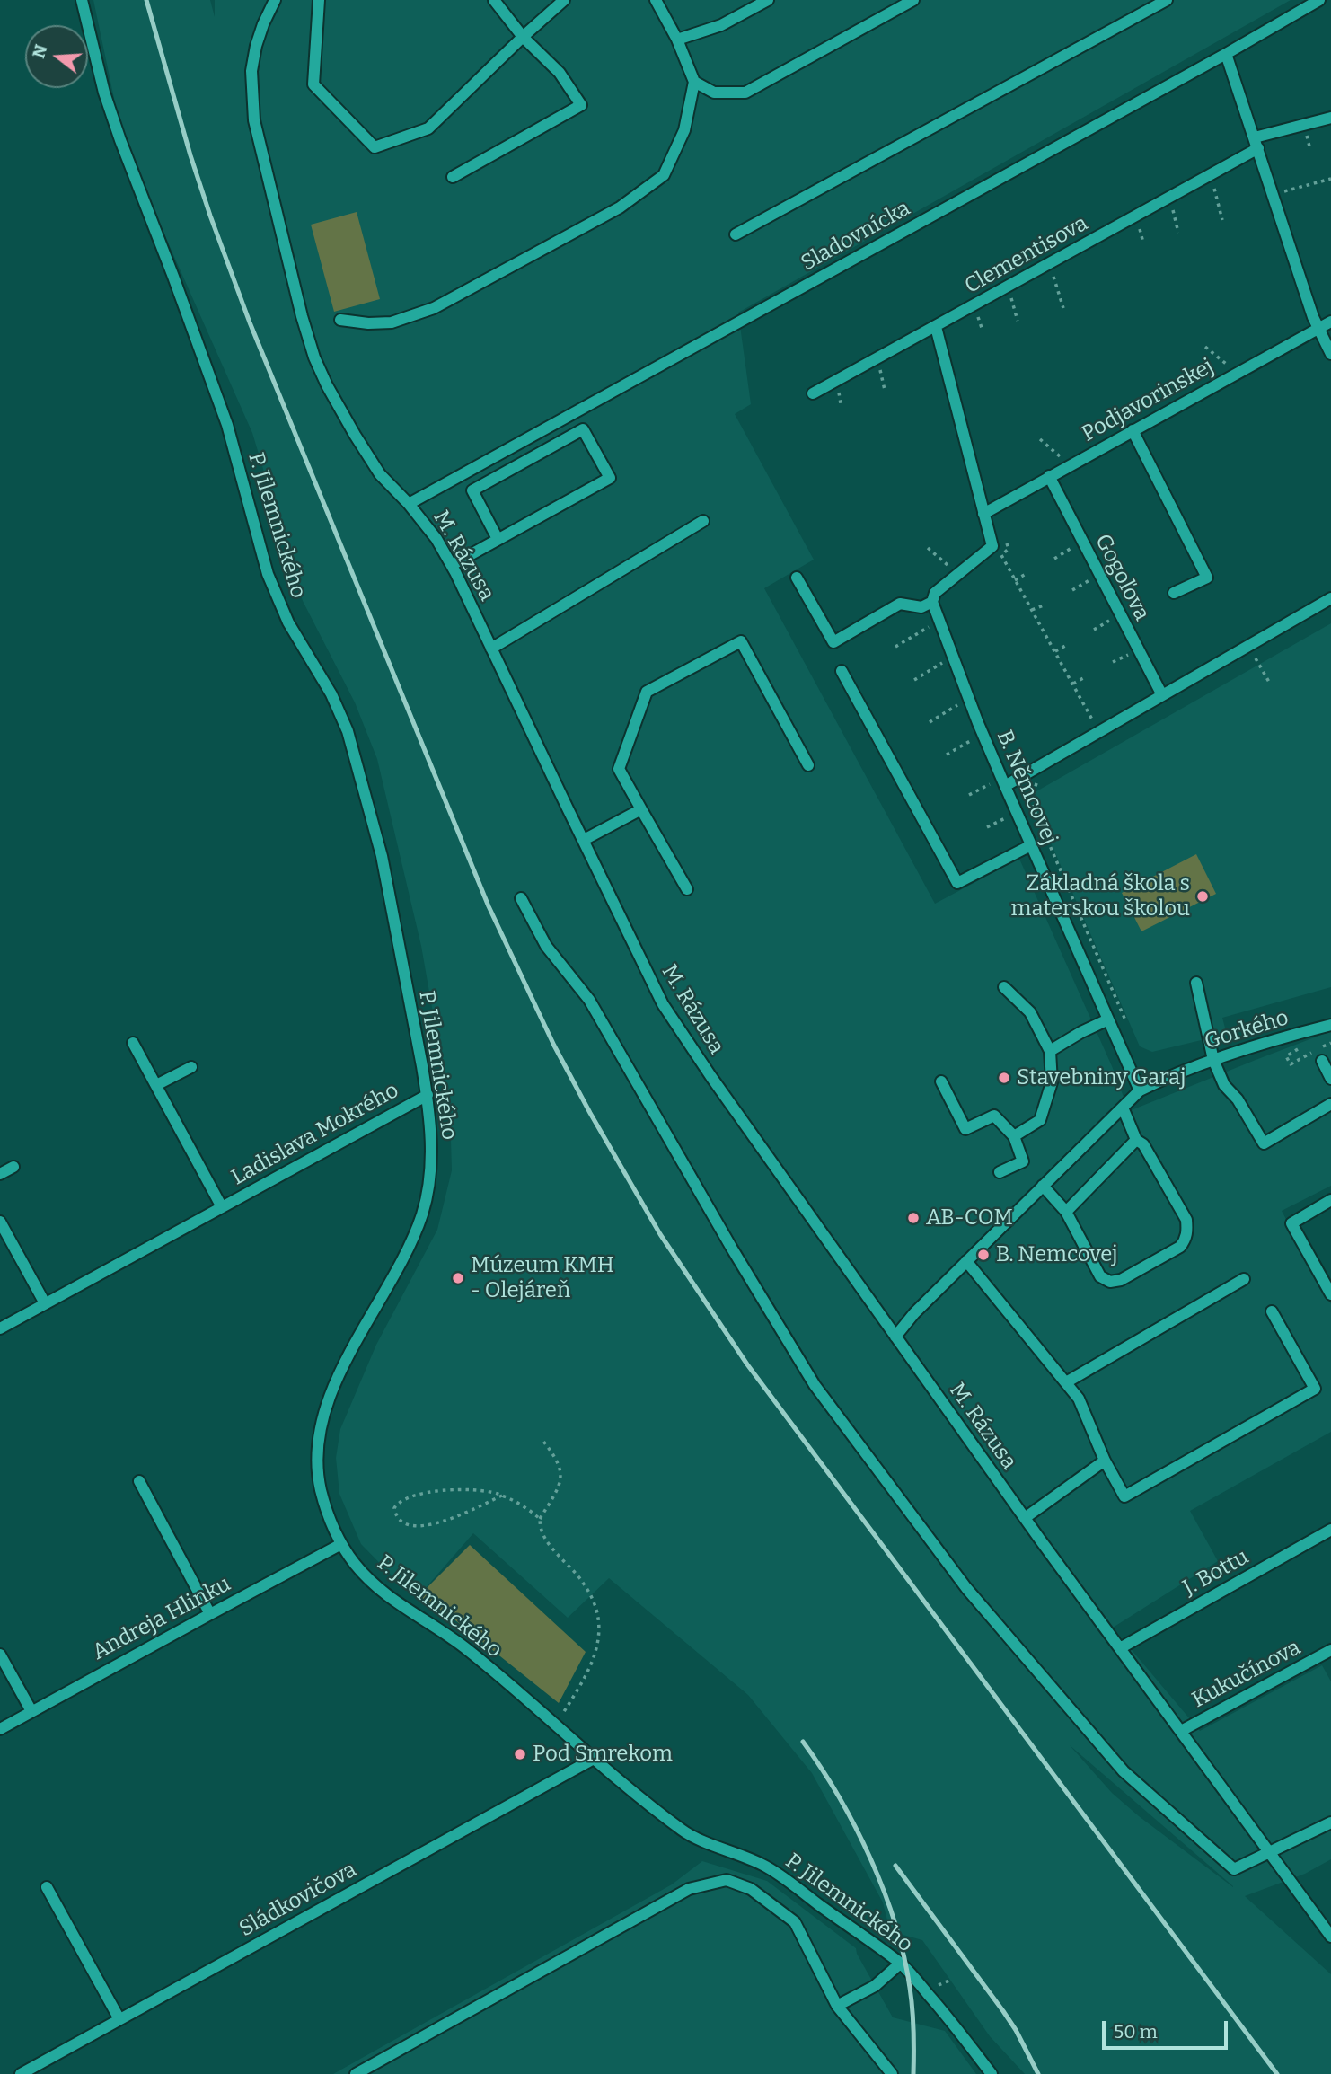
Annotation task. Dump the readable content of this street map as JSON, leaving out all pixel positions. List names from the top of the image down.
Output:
{
  "streets": {
    "street": [
      "Sladovnícka",
      "Clementisova",
      "Podjavorinskej",
      "P. Jilemnického",
      "M. Rázusa",
      "Gogoľova",
      "B. Němcovej",
      "Gorkého",
      "Ladislava Mokrého",
      "J. Bottu",
      "Andreja Hlinku",
      "Kukučínova",
      "Sládkovičova"
    ]
  },
  "crossings": [
    ["Sladovnícka", "M. Rázusa"],
    ["Podjavorinskej", "Gogoľova"],
    ["P. Jilemnického", "Ladislava Mokrého"],
    ["P. Jilemnického", "Andreja Hlinku"],
    ["P. Jilemnického", "Sládkovičova"],
    ["M. Rázusa", "J. Bottu"],
    ["M. Rázusa", "Kukučínova"],
    ["B. Němcovej", "Gorkého"]
  ],
  "places": [
    "Základná škola s materskou školou",
    "Stavebniny Garaj",
    "AB-COM",
    "B. Nemcovej",
    "Múzeum KMH - Olejáreň",
    "Pod Smrekom"
  ],
  "scale_bar": "50 m",
  "north": "left"
}
